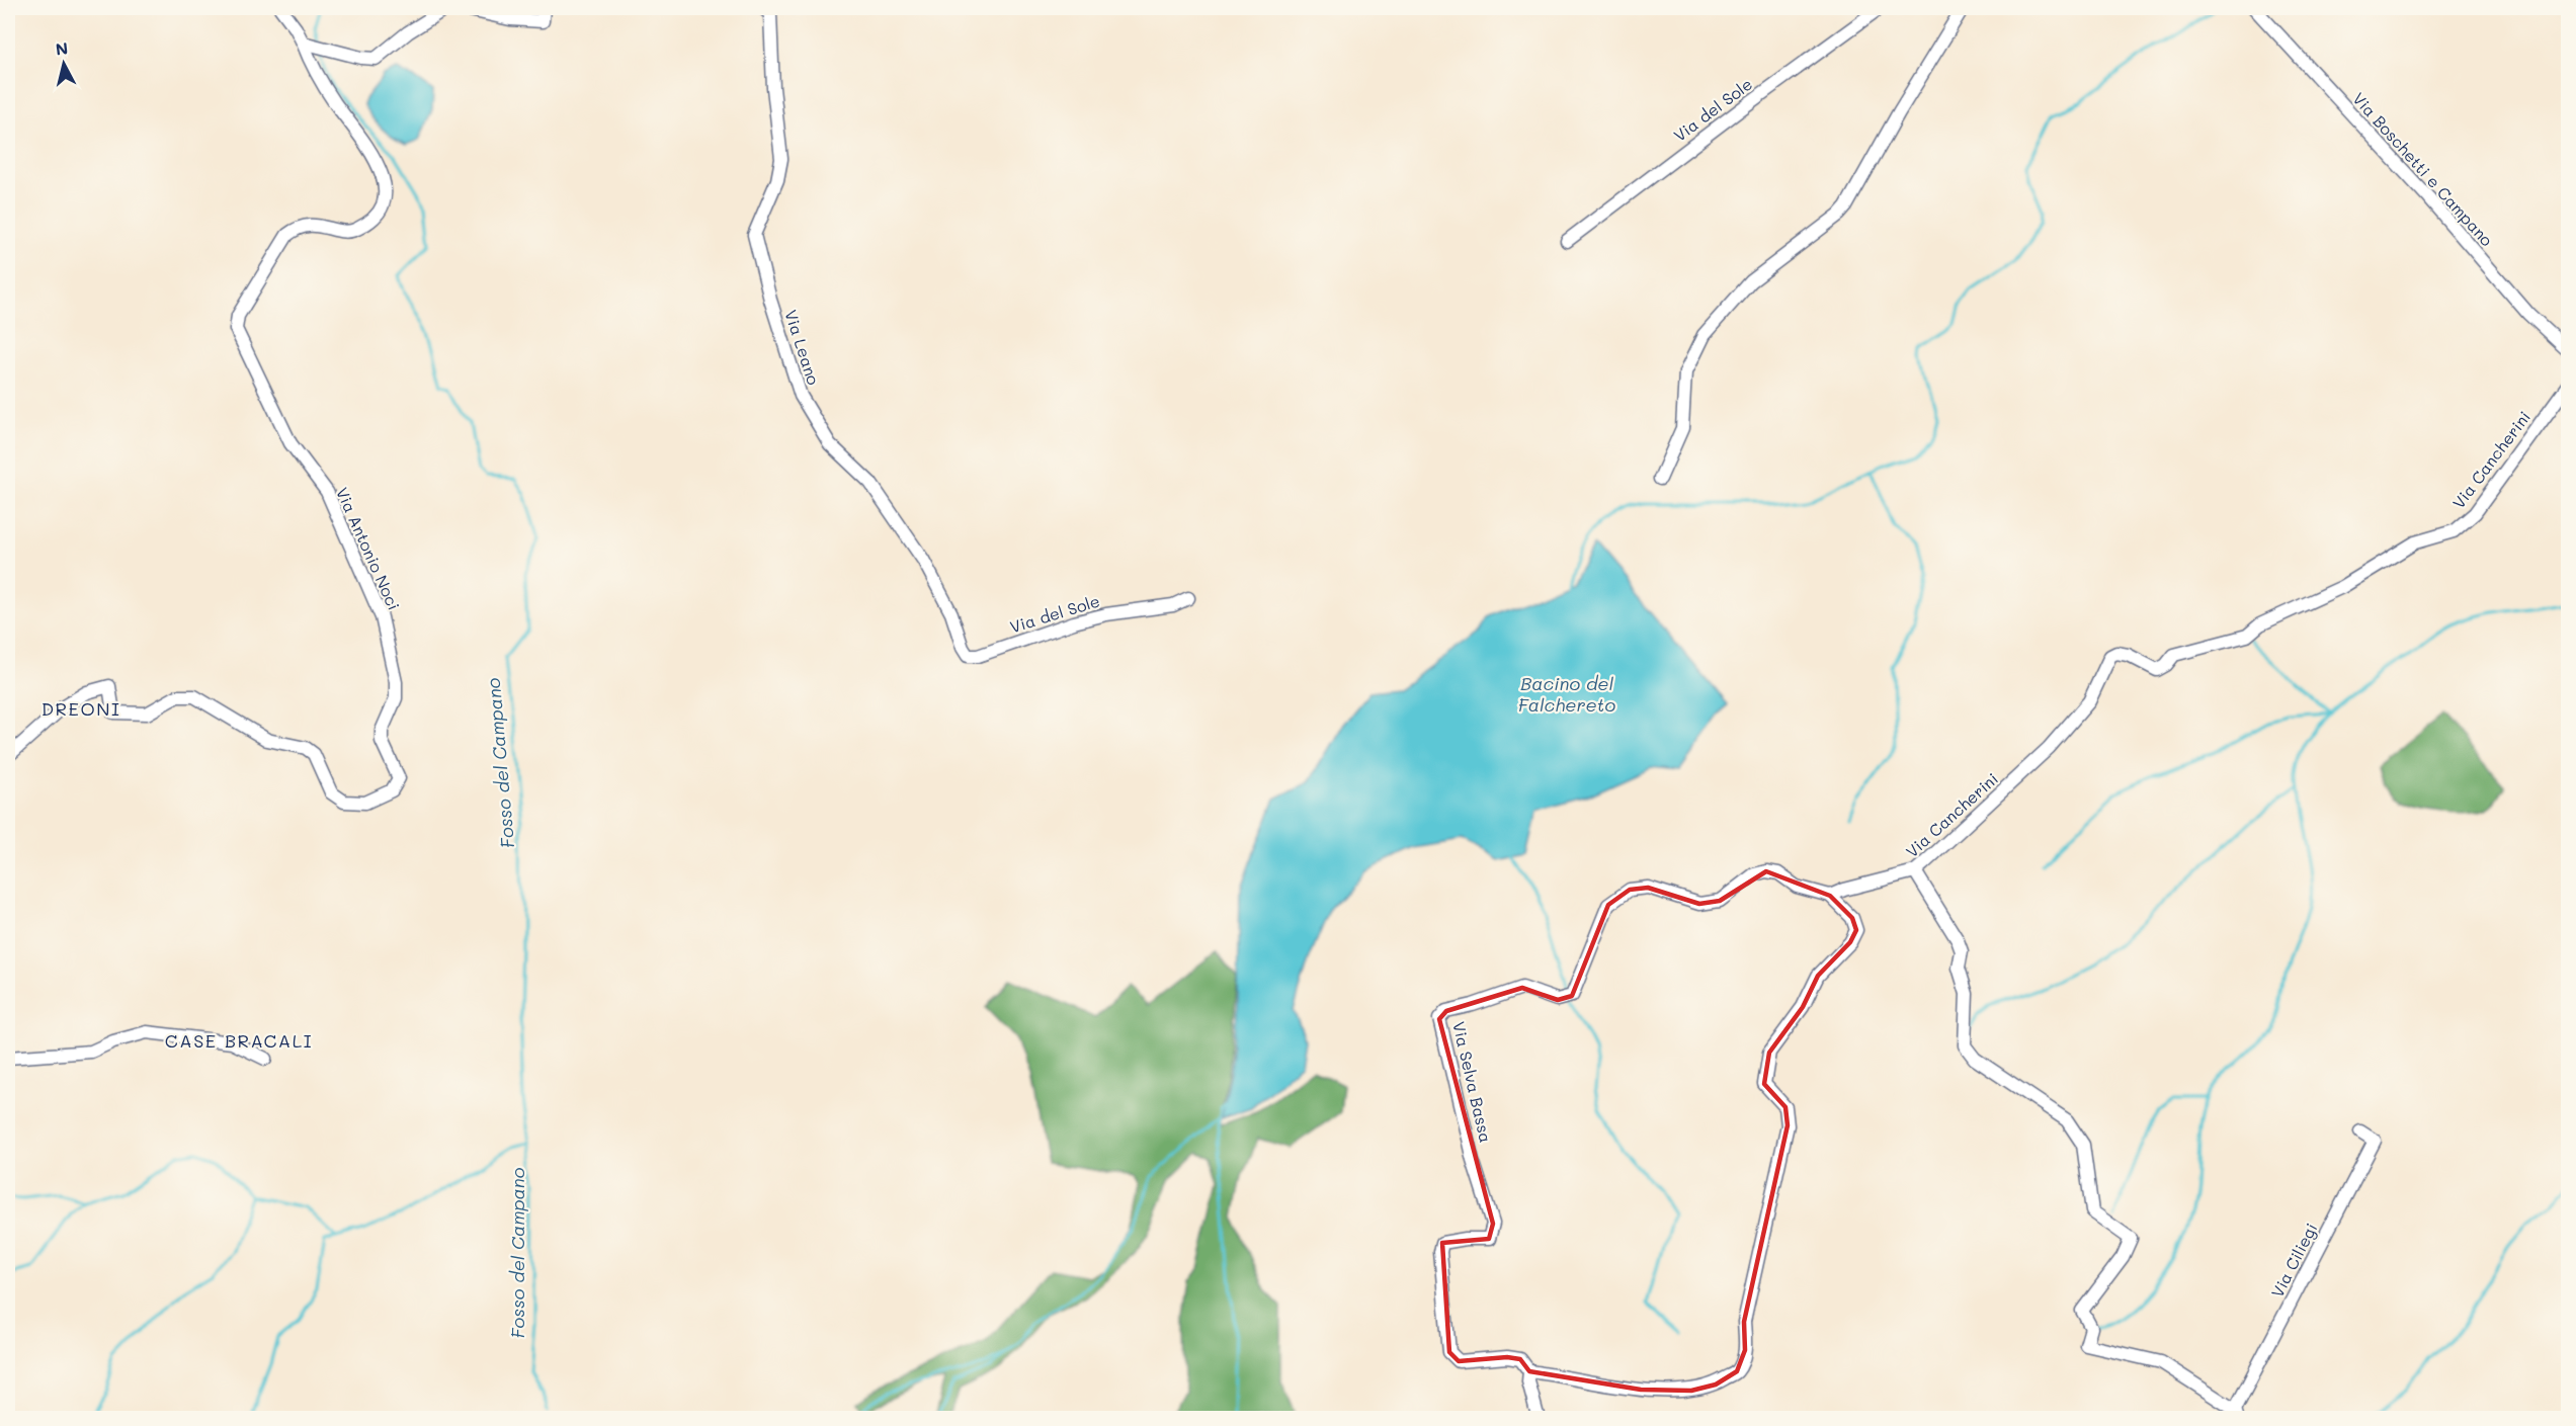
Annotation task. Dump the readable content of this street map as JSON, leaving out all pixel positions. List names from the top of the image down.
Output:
{
  "streets": {
    "street": [
      "Via del Sole",
      "Via Boschetti e Campano",
      "Via Leano",
      "Via Cancherini",
      "Via Antonio Noci",
      "Via Selva Bassa",
      "Via Ciliegi"
    ]
  },
  "crossings": [
    ["Via del Sole", "Via Leano"],
    ["Via Cancherini", "Via Selva Bassa"]
  ],
  "districts": ["DREONI", "CASE BRACALI"],
  "water": ["Bacino del Falchereto", "Fosso del Campano"],
  "north": "top"
}
